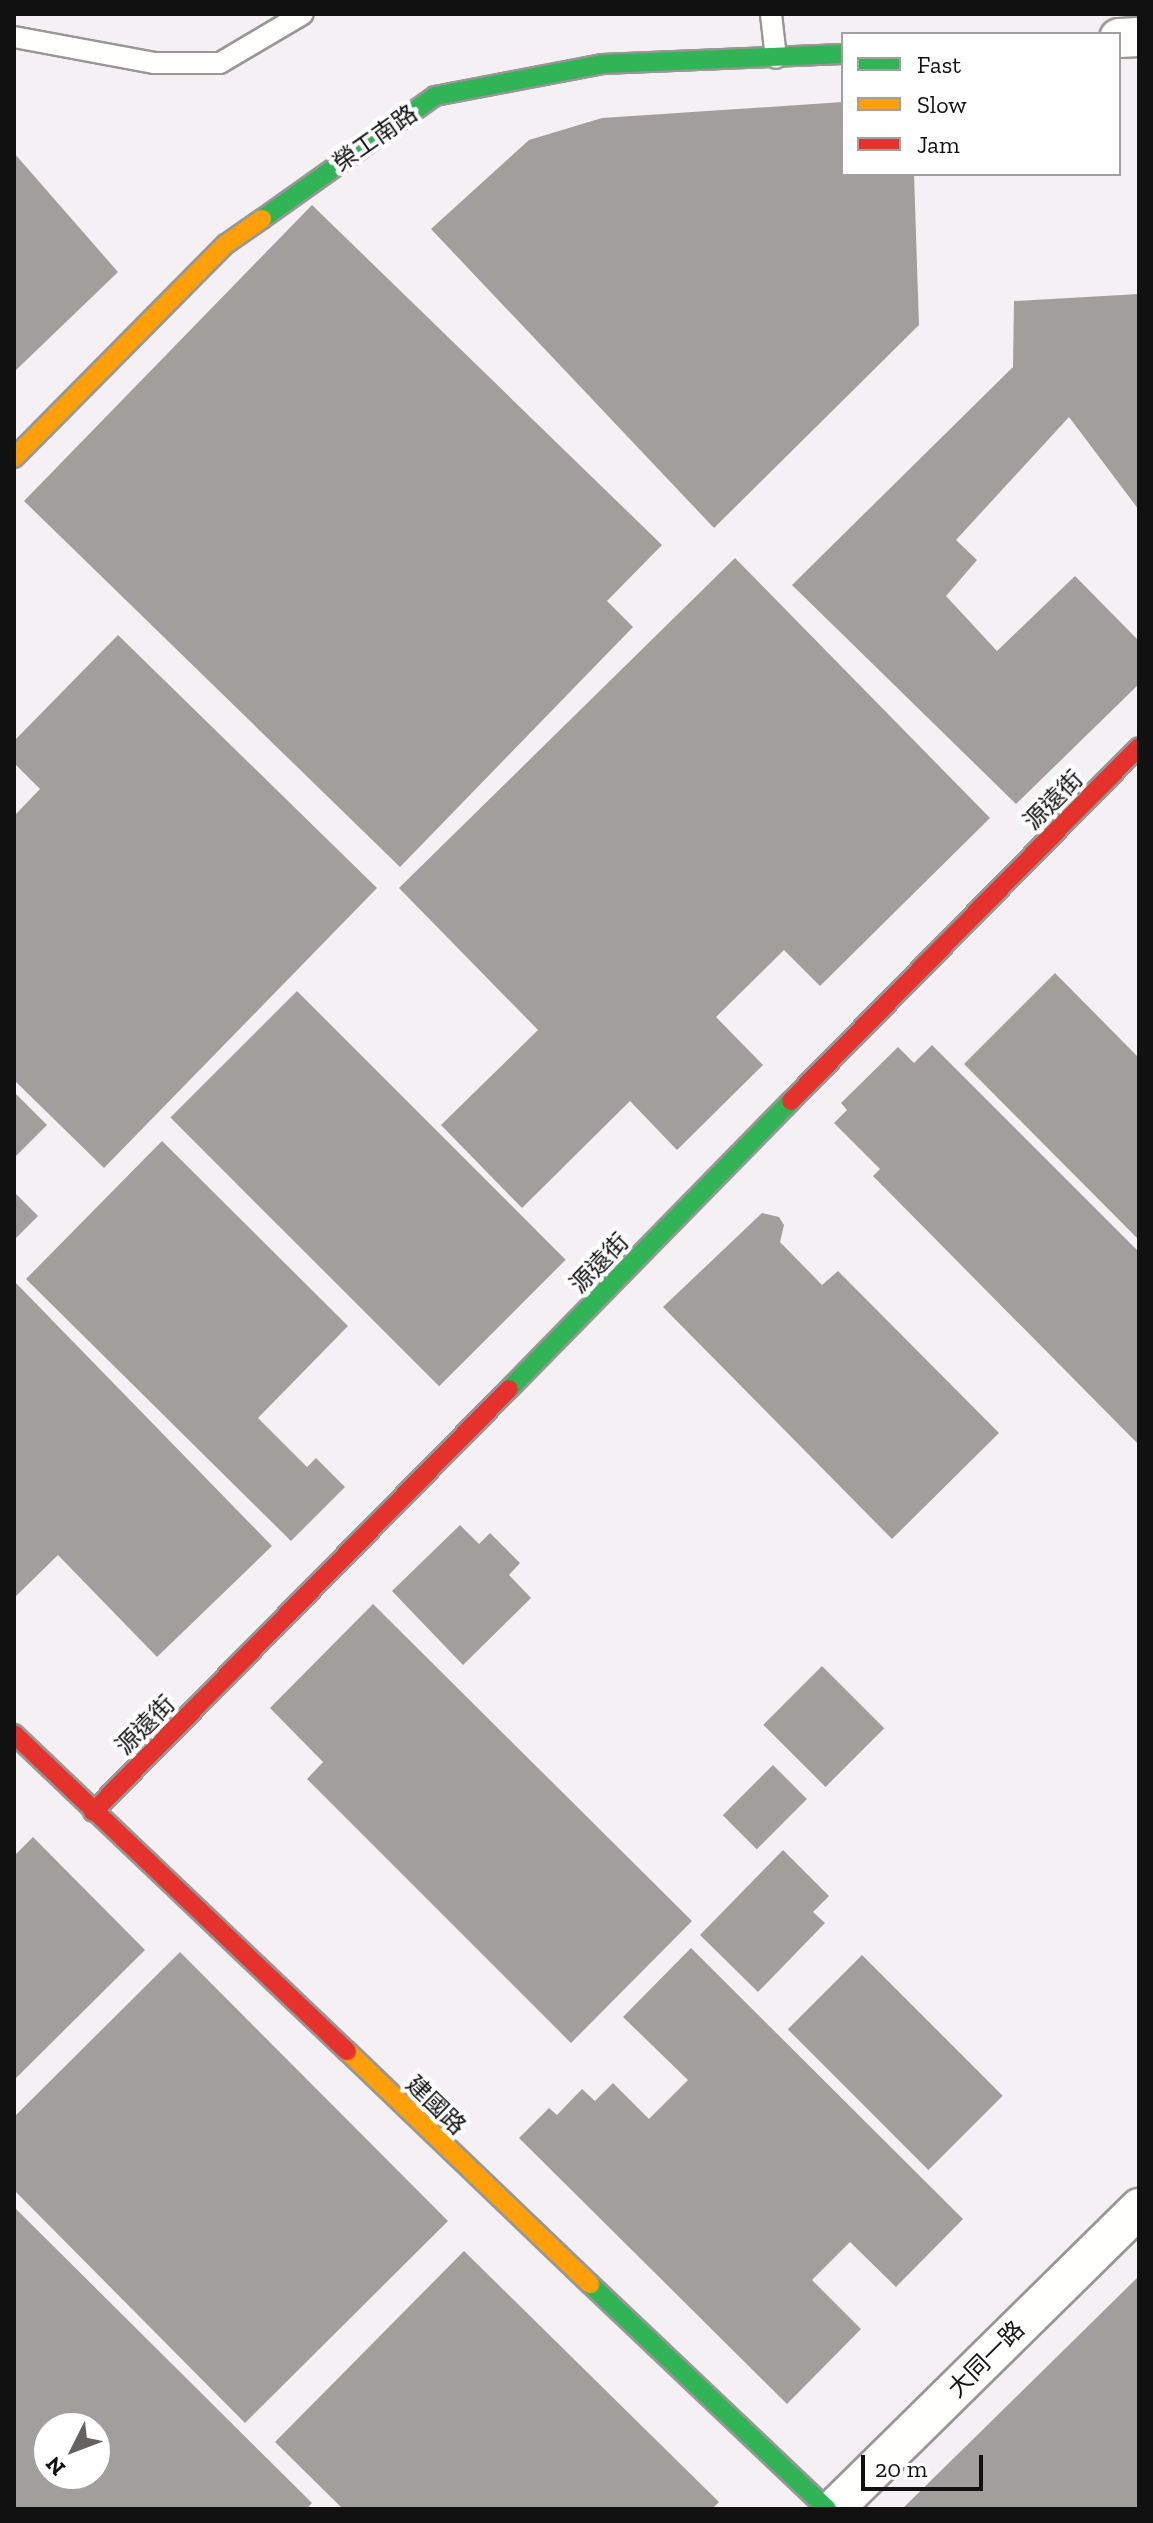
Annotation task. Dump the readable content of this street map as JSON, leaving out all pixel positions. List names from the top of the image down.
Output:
{
  "streets": {
    "street": [
      "榮工南路",
      "源遠街",
      "建國路",
      "大同一路"
    ]
  },
  "crossings": [
    ["源遠街", "建國路"]
  ],
  "legend": ["Fast", "Slow", "Jam"],
  "scale_bar": "20 m",
  "north": "bottom left"
}
